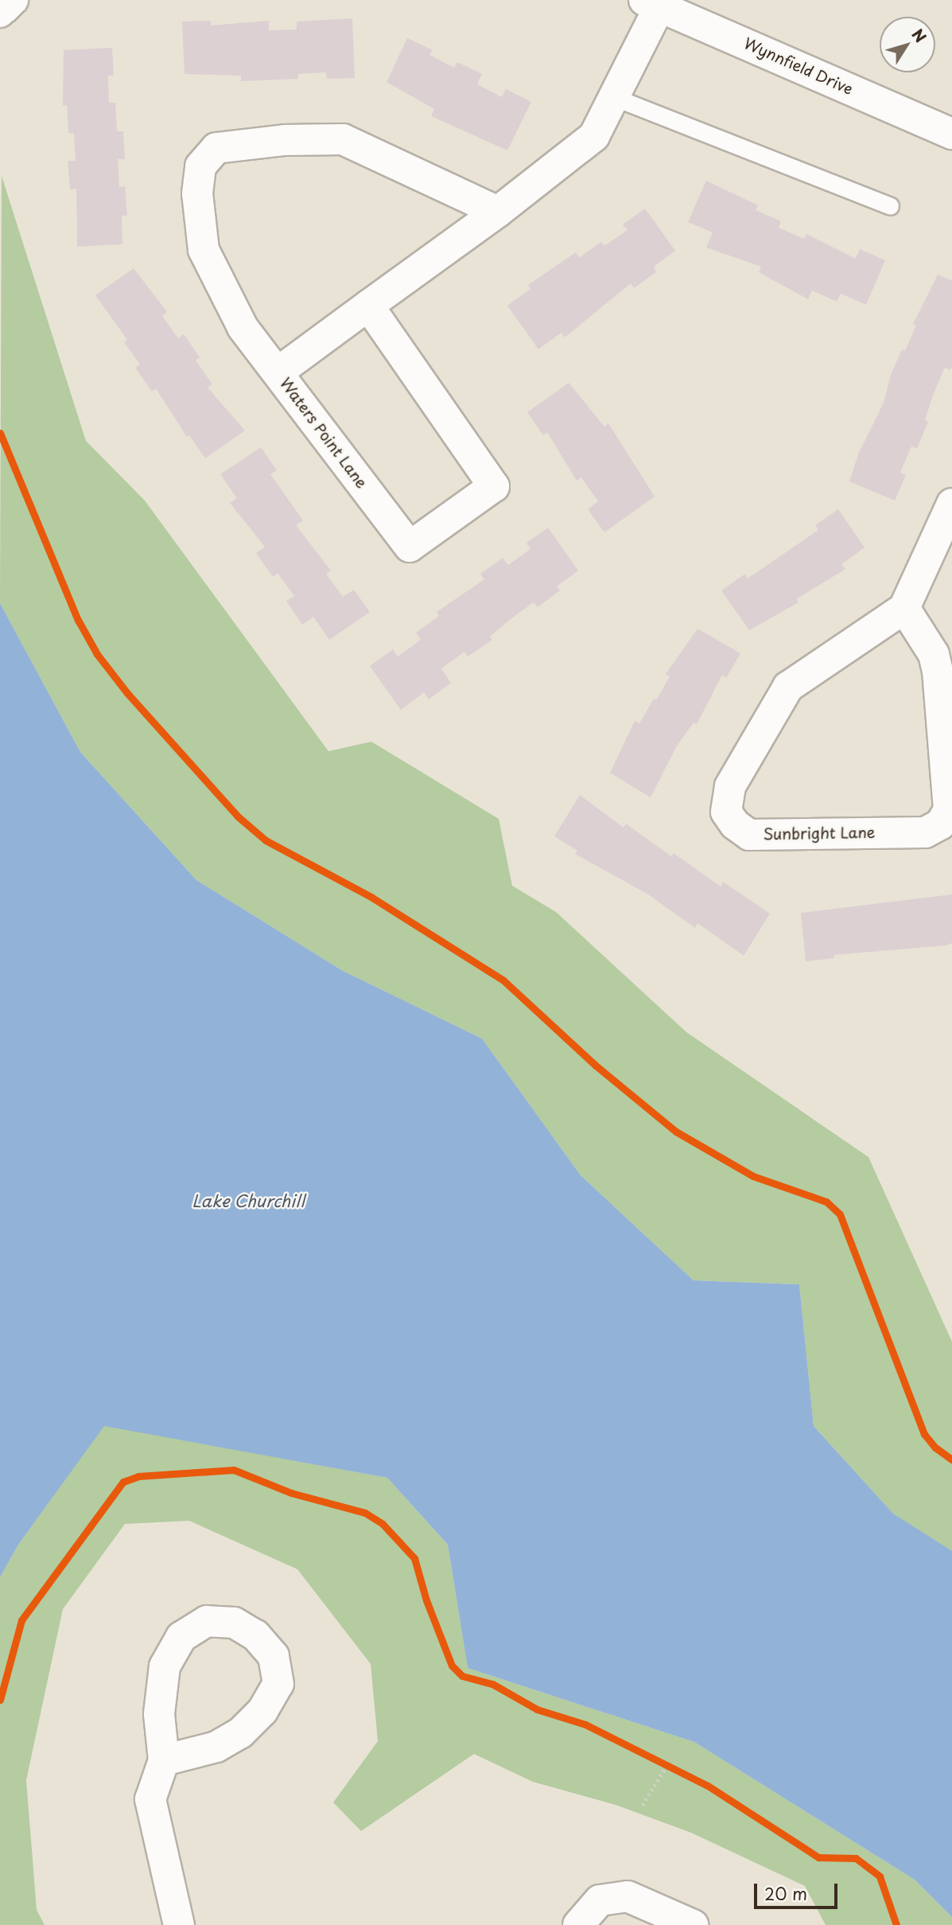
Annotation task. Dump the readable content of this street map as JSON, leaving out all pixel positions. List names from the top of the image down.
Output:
{
  "streets": {
    "street": ["Wynnfield Drive", "Waters Point Lane", "Sunbright Lane"]
  },
  "water": ["Lake Churchill"],
  "scale_bar": "20 m",
  "north": "top right"
}
